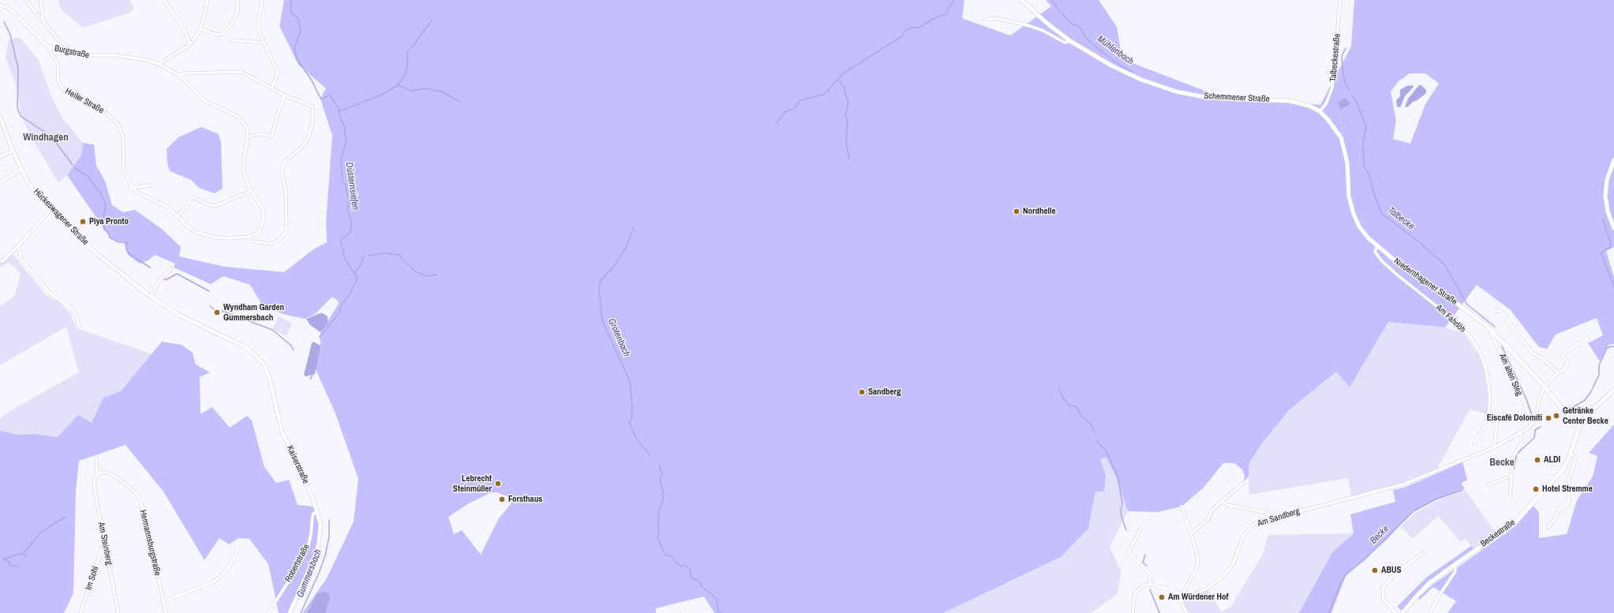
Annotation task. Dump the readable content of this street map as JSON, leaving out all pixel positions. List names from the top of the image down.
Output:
{
  "streets": {
    "main road": ["Schemmener Straße", "Niedernhagener Straße", "Beckestraße"],
    "street": [
      "Burgstraße",
      "Talbeckestraße",
      "Heiler Straße",
      "Hückeswagener Straße",
      "Am Fahrlöh",
      "Am alten Steg",
      "Kaiserstraße",
      "Am Sandberg",
      "Hermannsburgstraße",
      "Am Steinberg",
      "Robertstraße",
      "Im Sohl"
    ]
  },
  "crossings": [
    ["Burgstraße", "Heiler Straße"],
    ["Talbeckestraße", "Schemmener Straße"],
    ["Talbeckestraße", "Niedernhagener Straße"],
    ["Schemmener Straße", "Niedernhagener Straße"],
    ["Hückeswagener Straße", "Kaiserstraße"],
    ["Niedernhagener Straße", "Am Fahrlöh"],
    ["Niedernhagener Straße", "Am alten Steg"],
    ["Niedernhagener Straße", "Beckestraße"],
    ["Kaiserstraße", "Robertstraße"],
    ["Hermannsburgstraße", "Am Steinberg"],
    ["Am Steinberg", "Im Sohl"]
  ],
  "districts": ["Windhagen", "Becke"],
  "water": [
    "Mühlenbach",
    "Düsternsiefen",
    "Talbecke",
    "Grotenbach",
    "Becke",
    "Gummersbach"
  ],
  "places": [
    "Nordhelle",
    "Piya Pronto",
    "Wyndham Garden Gummersbach",
    "Sandberg",
    "Getränke Center Becke",
    "Eiscafé Dolomiti",
    "ALDI",
    "Lebrecht Steinmüller",
    "Hotel Stremme",
    "Forsthaus",
    "ABUS",
    "Am Würdener Hof"
  ]
}
